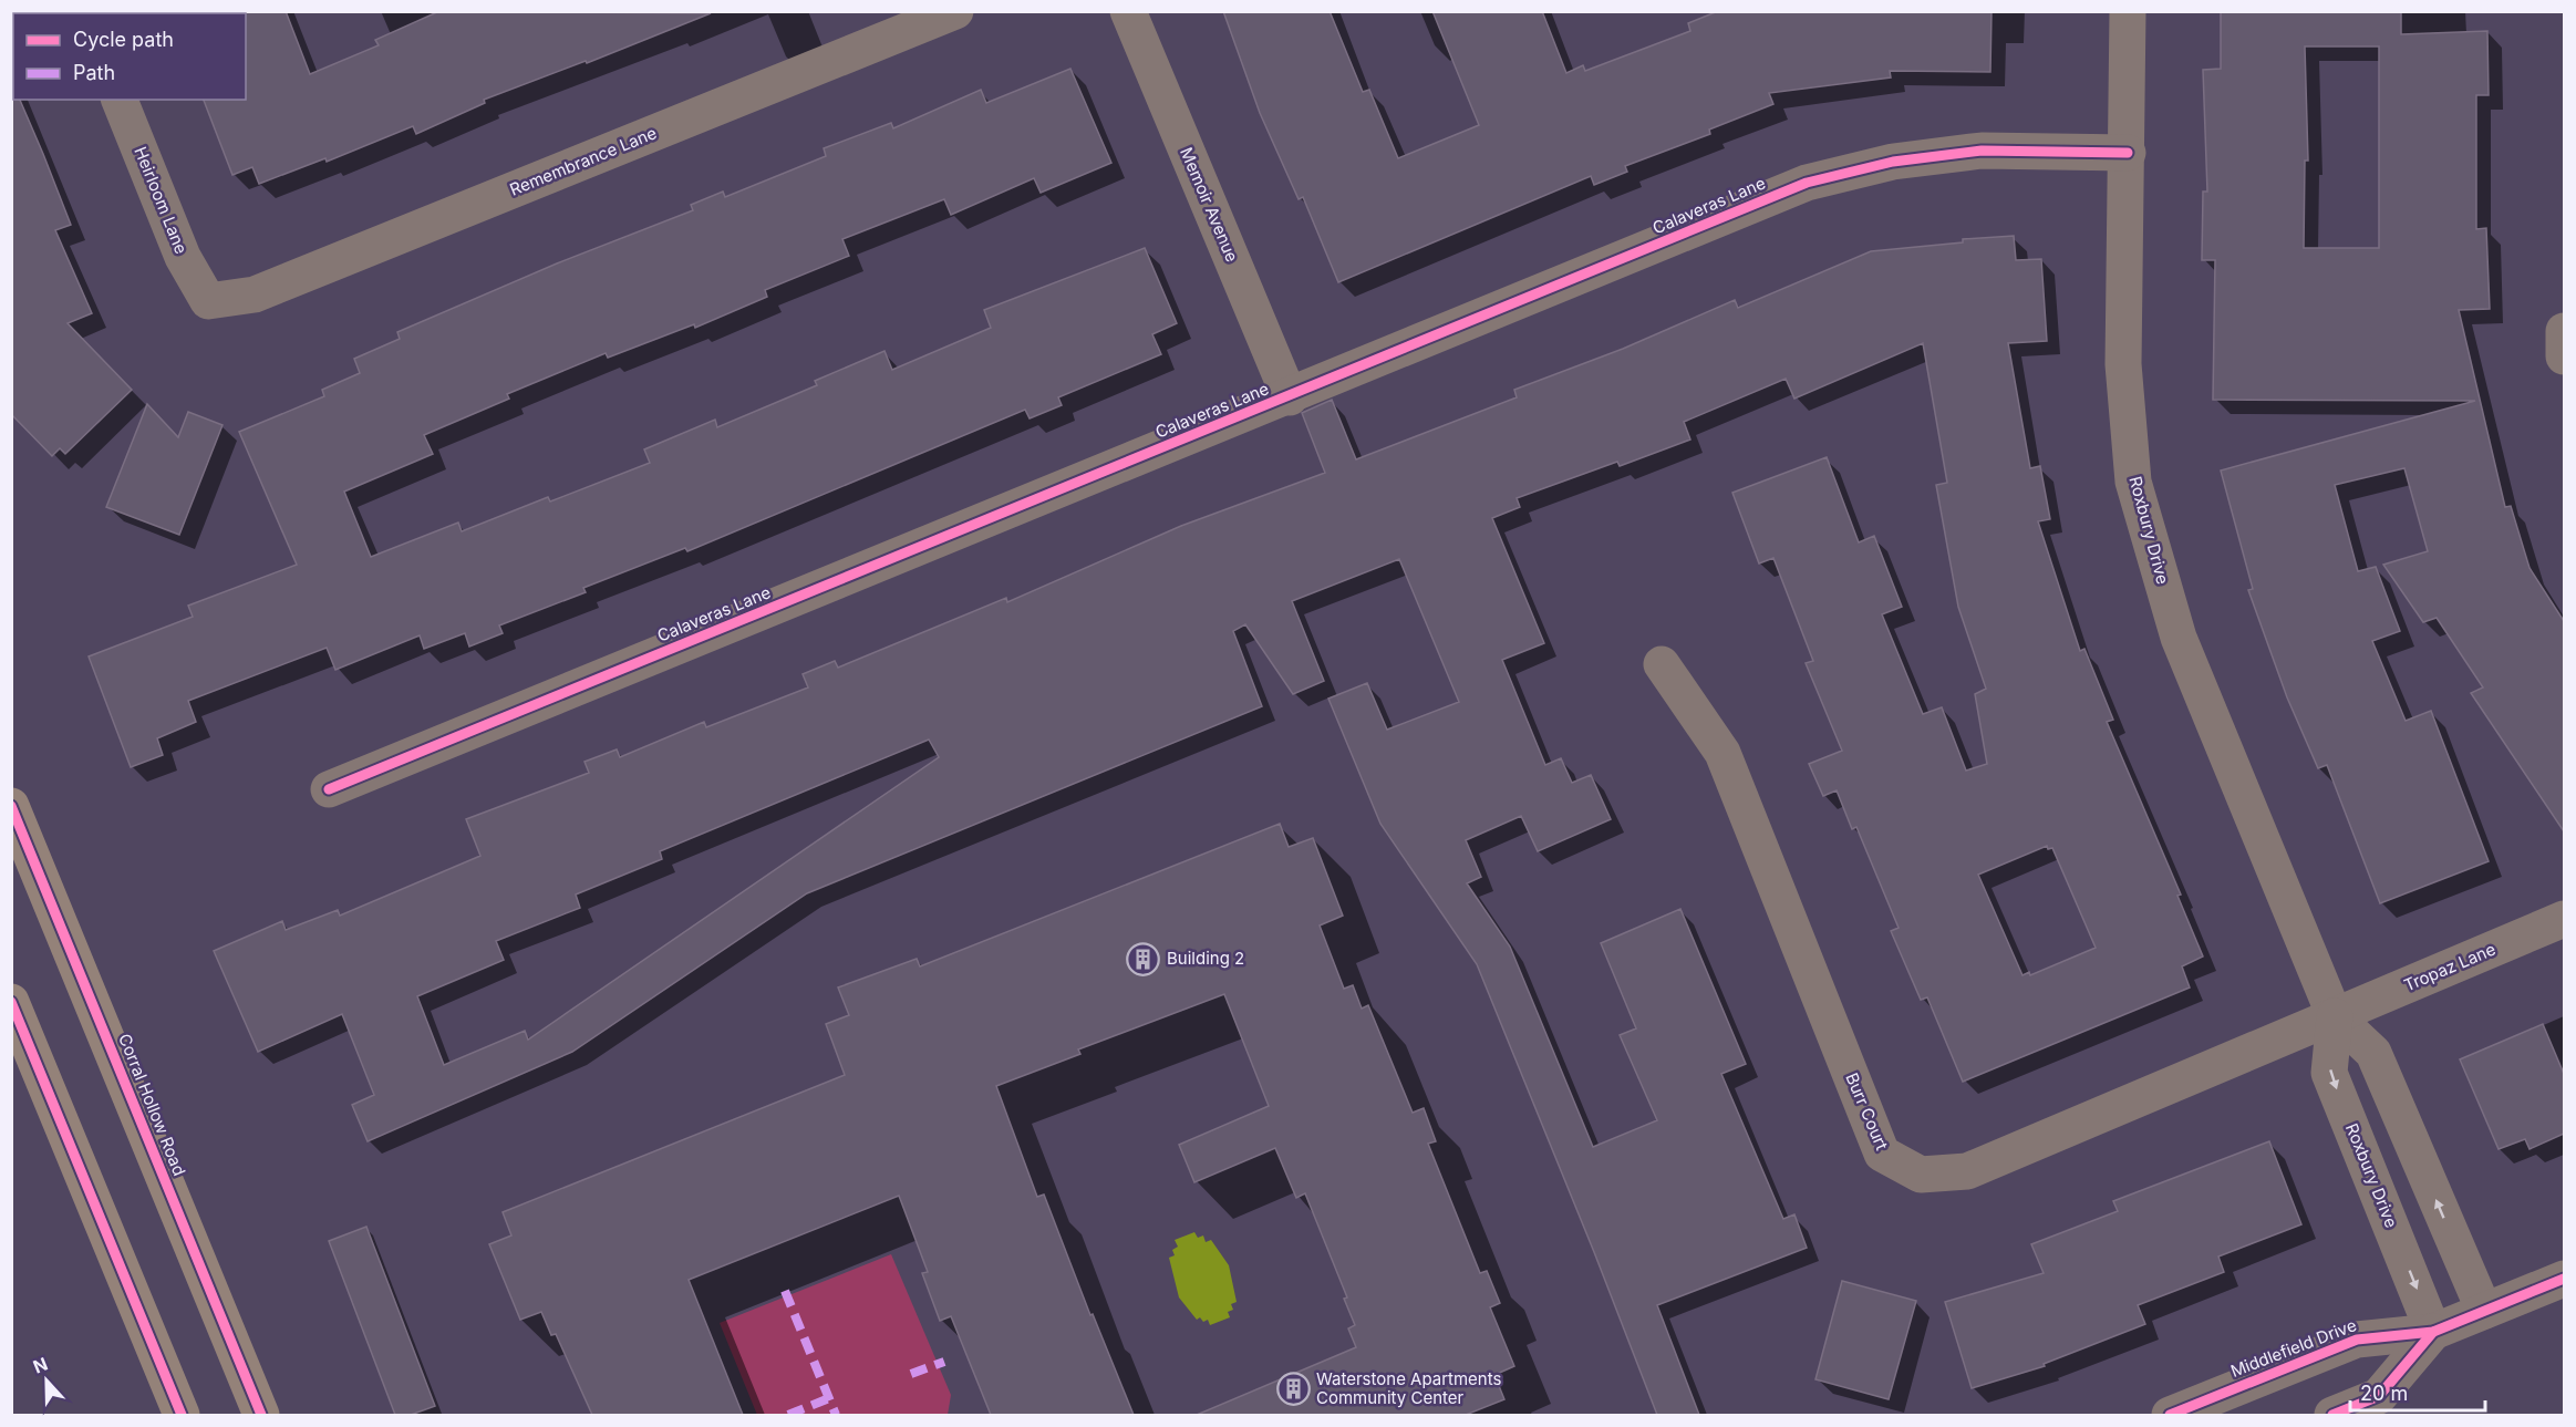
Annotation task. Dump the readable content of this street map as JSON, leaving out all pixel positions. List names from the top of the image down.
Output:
{
  "streets": {
    "main road": ["Corral Hollow Road"],
    "street": [
      "Remembrance Lane",
      "Heirloom Lane",
      "Memoir Avenue",
      "Calaveras Lane",
      "Roxbury Drive",
      "Tropaz Lane",
      "Burr Court",
      "Middlefield Drive"
    ]
  },
  "crossings": [
    ["Remembrance Lane", "Heirloom Lane"],
    ["Memoir Avenue", "Calaveras Lane"],
    ["Calaveras Lane", "Roxbury Drive"],
    ["Roxbury Drive", "Tropaz Lane"],
    ["Roxbury Drive", "Burr Court"],
    ["Roxbury Drive", "Middlefield Drive"],
    ["Tropaz Lane", "Burr Court"]
  ],
  "places": {
    "building": ["Building 2", "Waterstone Apartments Community Center"]
  },
  "legend": ["Cycle path", "Path"],
  "scale_bar": "20 m",
  "north": "top"
}
